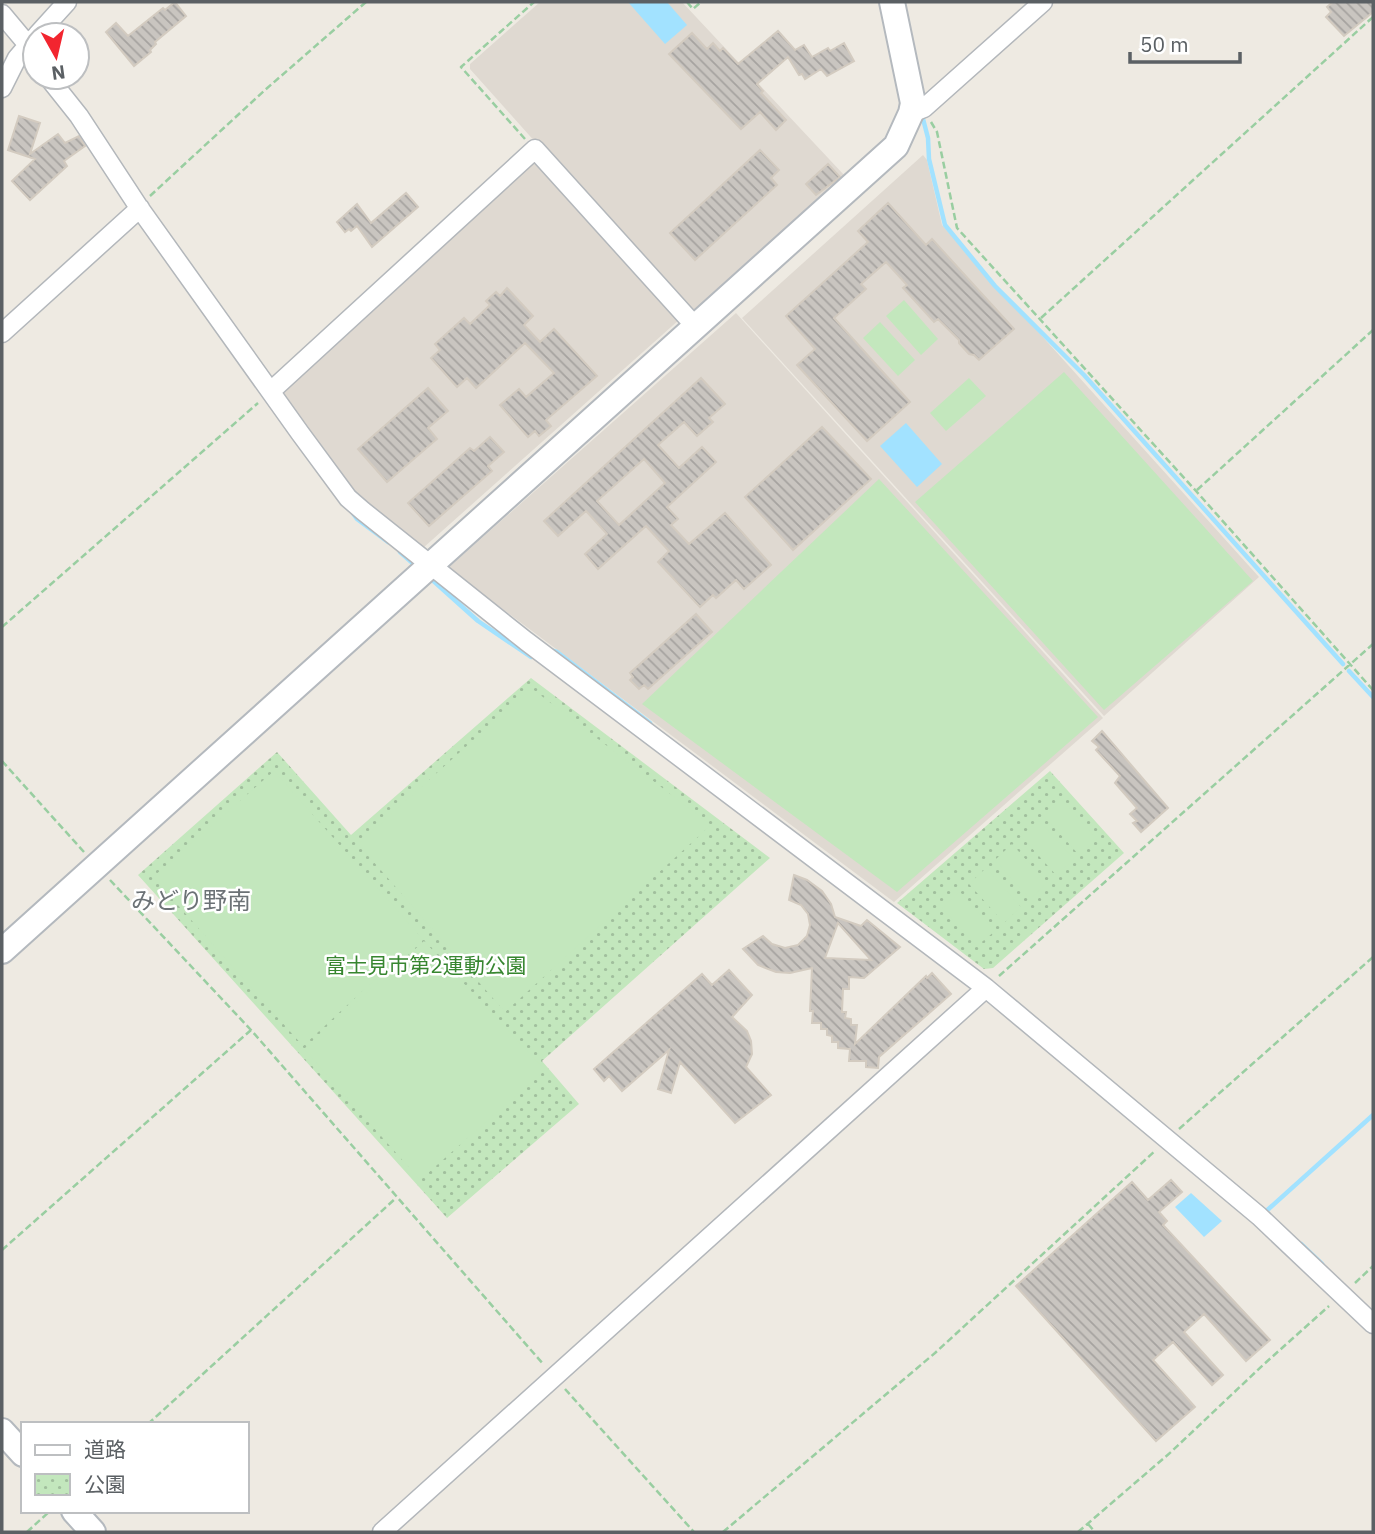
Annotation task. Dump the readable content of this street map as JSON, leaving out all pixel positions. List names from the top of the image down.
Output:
{
  "districts": ["みどり野南"],
  "parks": ["富士見市第2運動公園"],
  "legend": ["道路", "公園"],
  "scale_bar": "50 m",
  "north": "bottom"
}
